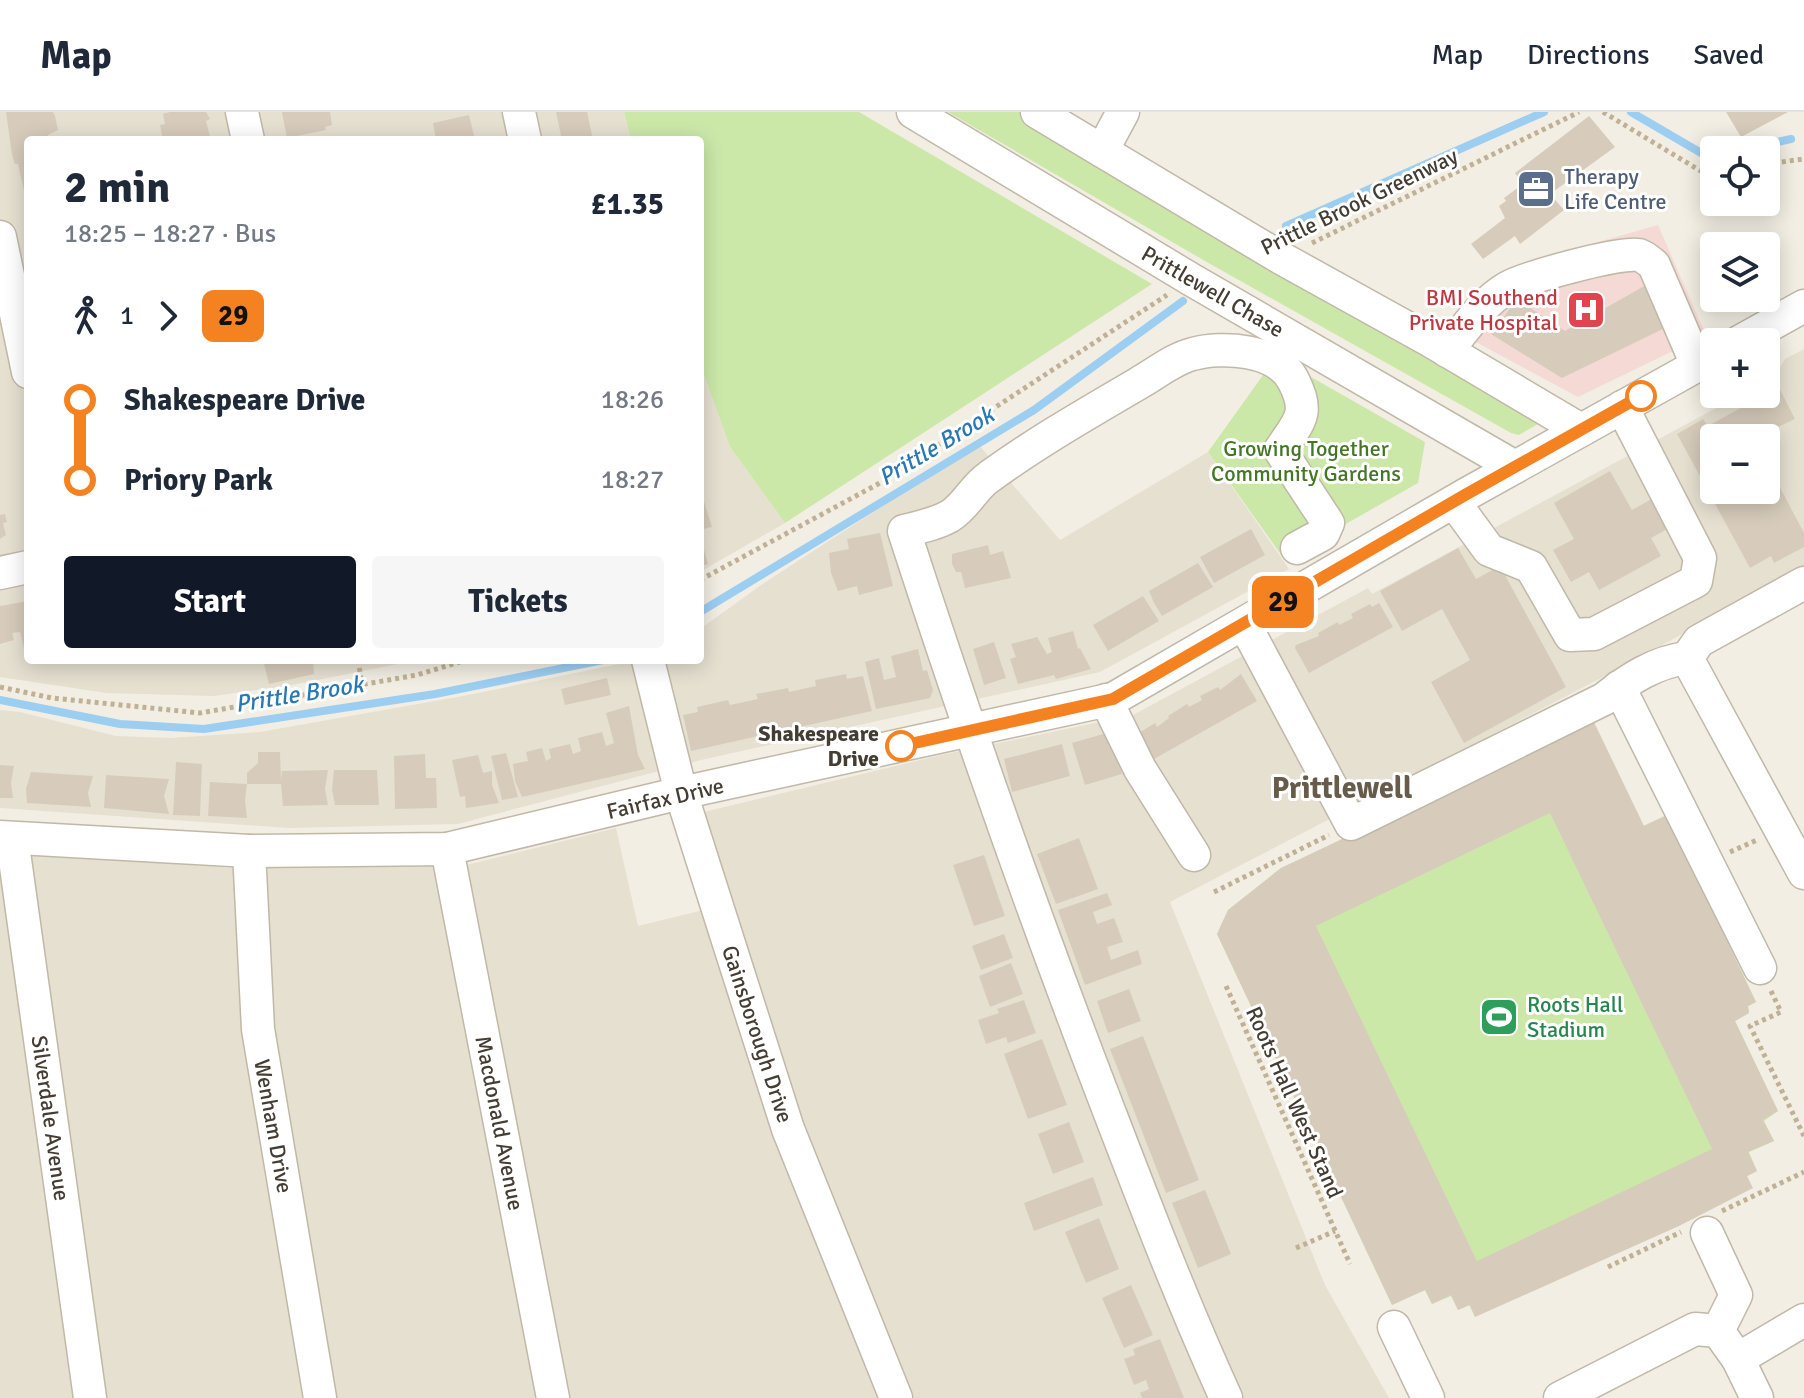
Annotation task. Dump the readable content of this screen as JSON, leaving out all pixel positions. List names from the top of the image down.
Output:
{
  "streets": {
    "street": [
      "Prittlewell Chase",
      "Fairfax Drive",
      "Gainsborough Drive",
      "Silverdale Avenue",
      "Macdonald Avenue",
      "Wenham Drive"
    ],
    "path": ["Prittle Brook Greenway", "Roots Hall West Stand"]
  },
  "crossings": [
    ["Prittlewell Chase", "Fairfax Drive"],
    ["Fairfax Drive", "Gainsborough Drive"],
    ["Fairfax Drive", "Silverdale Avenue"],
    ["Fairfax Drive", "Macdonald Avenue"],
    ["Fairfax Drive", "Wenham Drive"]
  ],
  "districts": ["Prittlewell"],
  "water": ["Prittle Brook"],
  "parks": ["Growing Together Community Gardens"],
  "places": {
    "office": ["Therapy Life Centre"],
    "hospital": ["BMI Southend Private Hospital"],
    "other": ["Shakespeare Drive"],
    "sports": ["Roots Hall Stadium"]
  },
  "lines": ["bus line 29"],
  "page": {
    "header": "Map",
    "nav": ["Map", "Directions", "Saved"],
    "on_map": "29",
    "map_buttons": ["+", "−"],
    "heading": ["2 min", "18:25 – 18:27 · Bus", "£1.35"],
    "legs": ["1", "29"],
    "list": [
      {
        "name": "Shakespeare Drive",
        "value": "18:26"
      },
      {
        "name": "Priory Park",
        "value": "18:27"
      }
    ],
    "buttons": ["Start", "Tickets"]
  }
}
